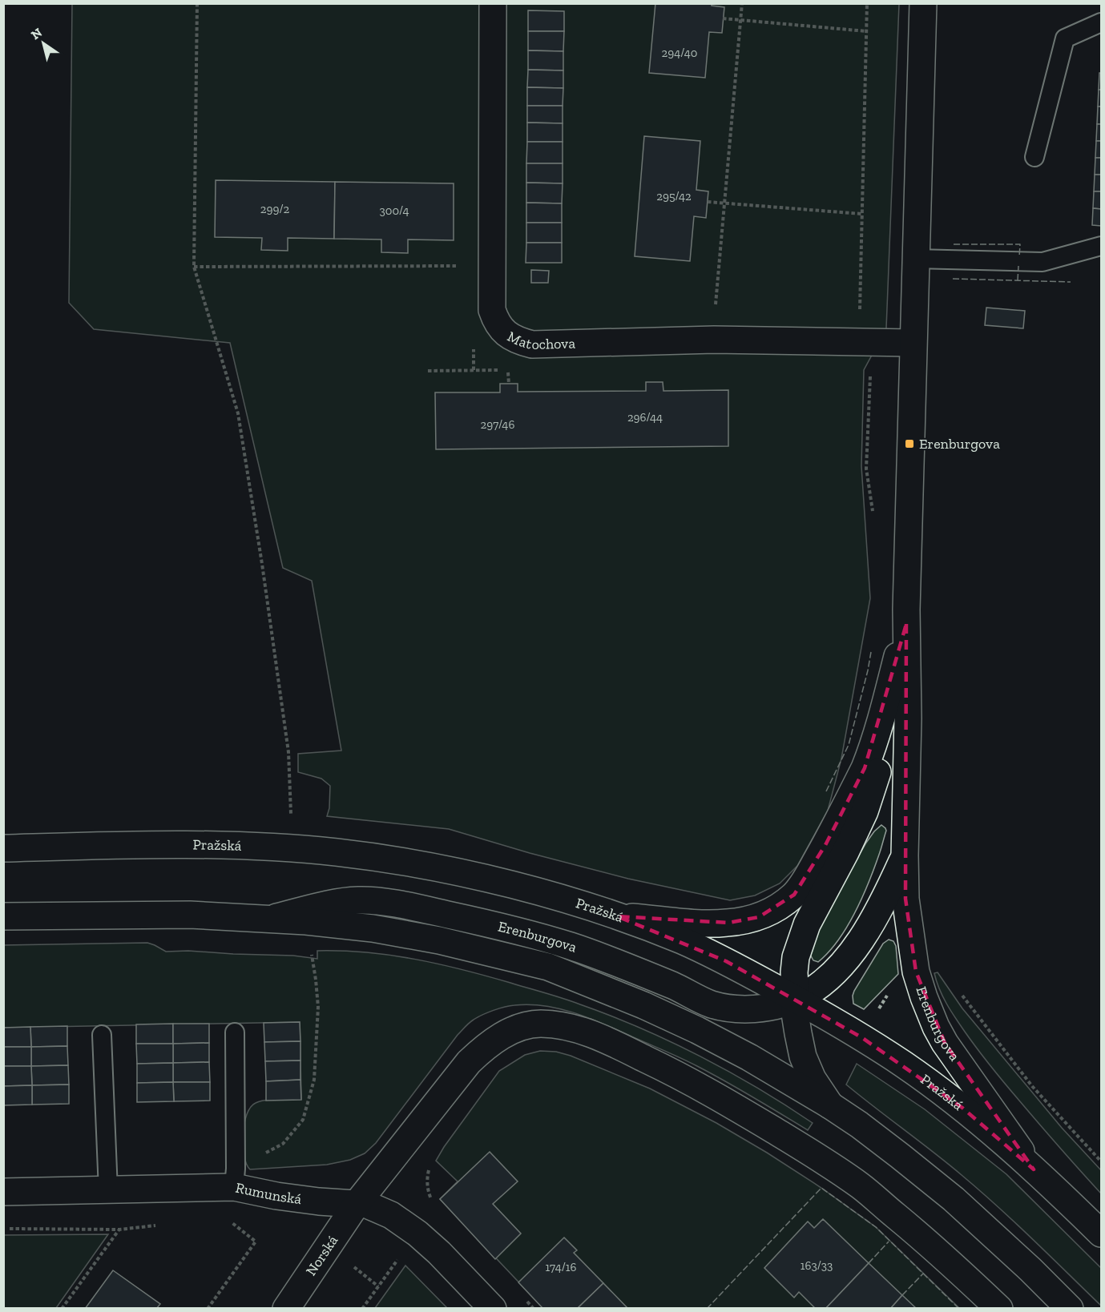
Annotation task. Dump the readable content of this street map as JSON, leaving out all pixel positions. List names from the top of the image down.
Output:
{
  "streets": {
    "street": [
      "Matochova",
      "Pražská",
      "Erenburgova",
      "Rumunská",
      "Norská"
    ]
  },
  "crossings": [
    ["Matochova", "Erenburgova"],
    ["Pražská", "Erenburgova"],
    ["Rumunská", "Norská"]
  ],
  "places": {
    "transit": ["Erenburgova"]
  },
  "house_numbers": [
    "294/40",
    "295/42",
    "299/2",
    "300/4",
    "296/44",
    "297/46",
    "163/33",
    "174/16"
  ],
  "north": "top left"
}
